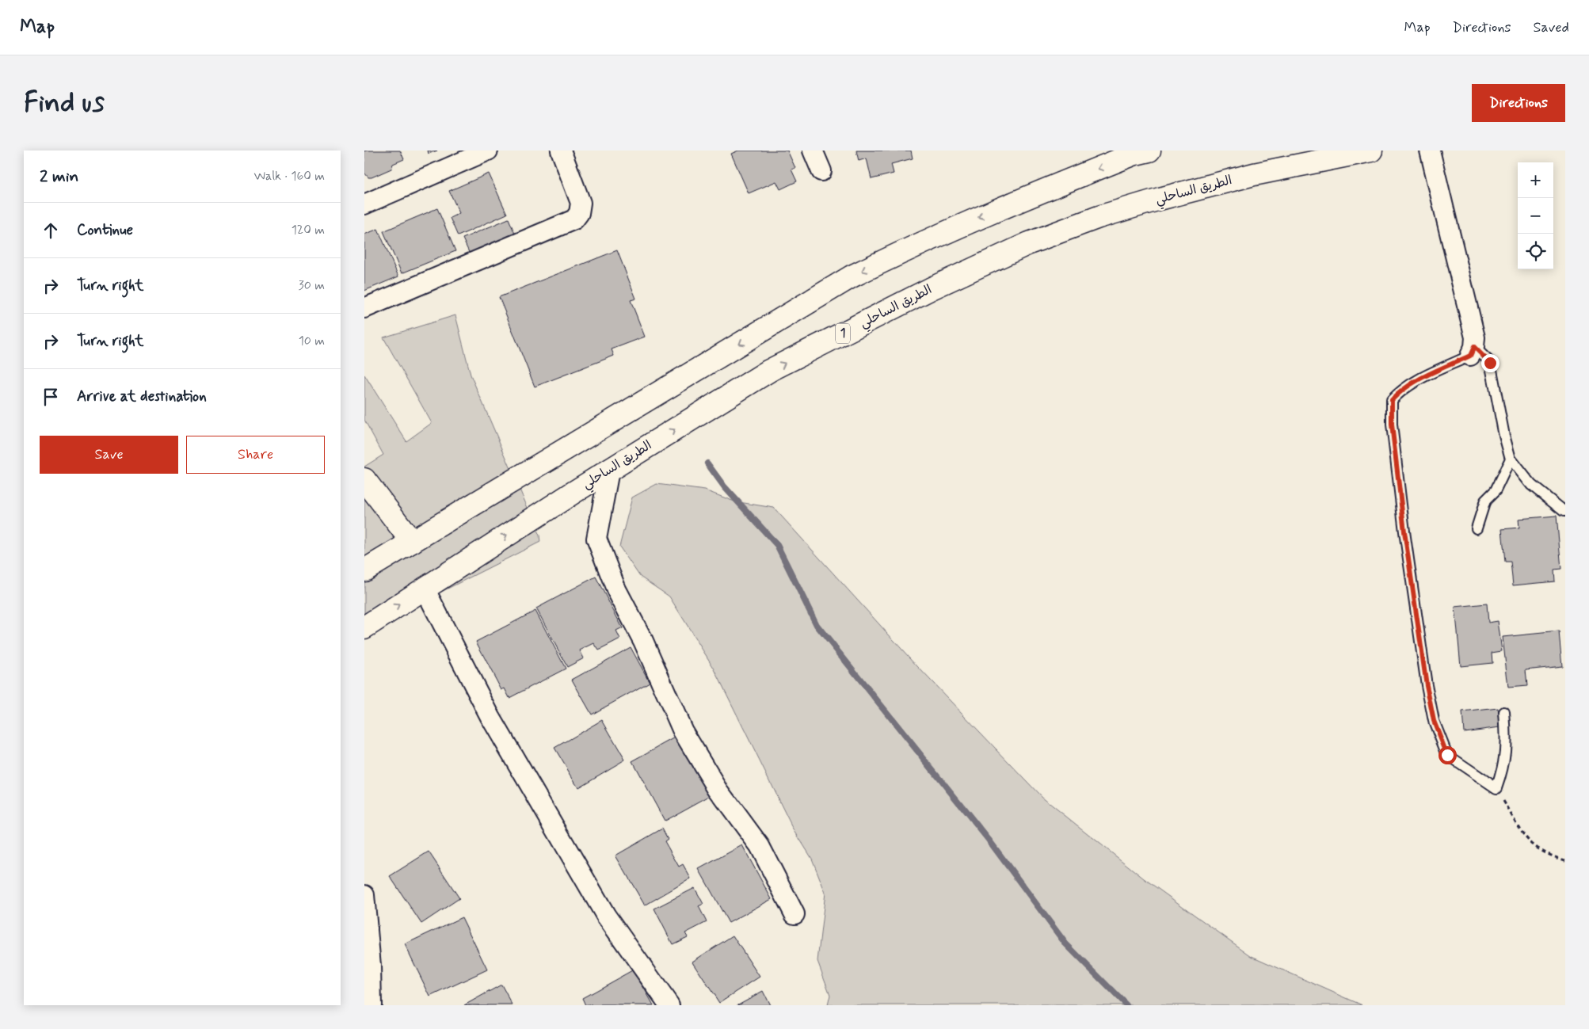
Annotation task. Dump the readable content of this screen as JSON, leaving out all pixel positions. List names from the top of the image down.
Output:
{
  "streets": {
    "main road": ["الطريق الساحلي", "1"]
  },
  "page": {
    "header": "Map",
    "nav": ["Map", "Directions", "Saved"],
    "buttons": [
      "Directions",
      ["Save", "Share"]
    ],
    "title": "Find us",
    "heading": ["2 min", "Walk · 160 m"],
    "map_buttons": ["+", "−"],
    "list": [
      ["Continue", "120 m"],
      ["Turn right", "30 m"],
      ["Turn right", "10 m"],
      "Arrive at destination"
    ]
  }
}
